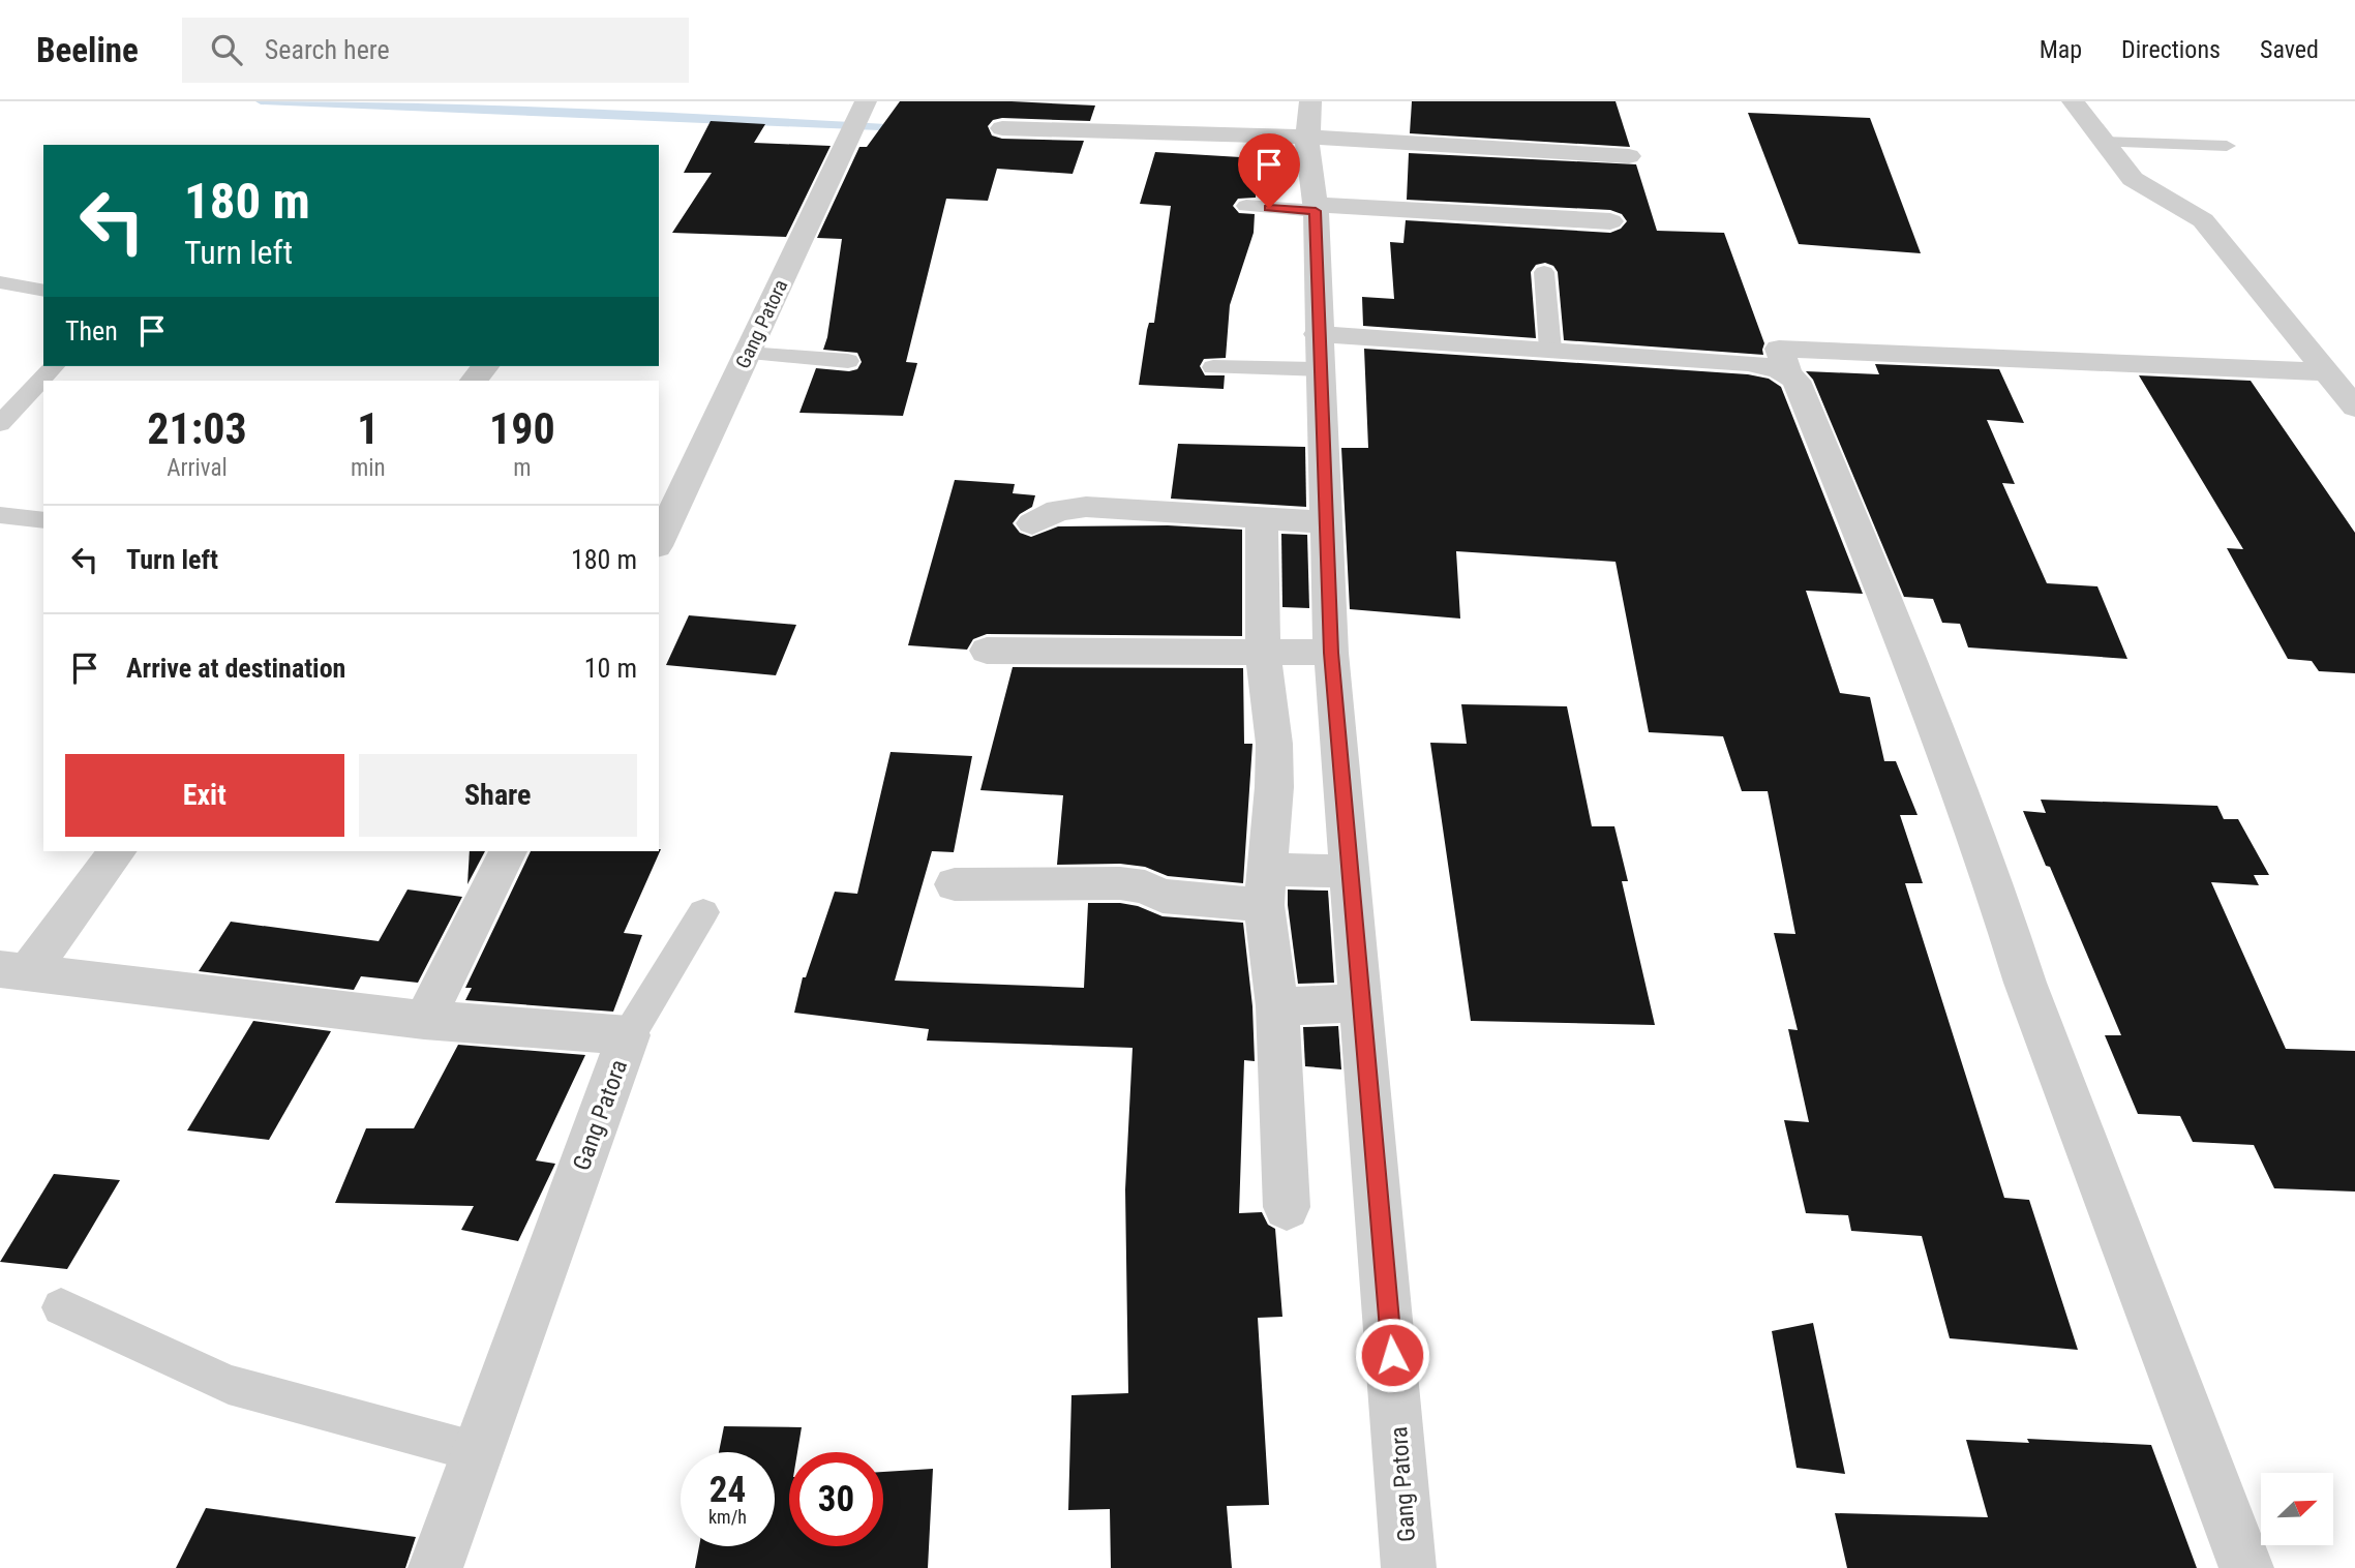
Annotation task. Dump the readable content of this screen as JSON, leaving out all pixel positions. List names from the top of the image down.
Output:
{
  "streets": {
    "street": ["Gang Patora"]
  },
  "north": "top right",
  "page": {
    "header": "Beeline",
    "search": "Search here",
    "nav": ["Map", "Directions", "Saved"],
    "turn": ["180 m", "Turn left"],
    "then": "Then",
    "eta": [
      "21:03",
      "Arrival",
      "1",
      "min",
      "190",
      "m"
    ],
    "list": [
      {
        "name": "Turn left",
        "value": "180 m"
      },
      {
        "name": "Arrive at destination",
        "value": "10 m"
      }
    ],
    "buttons": ["Exit", "Share"],
    "speed": "24 km/h",
    "limit": "30"
  }
}
